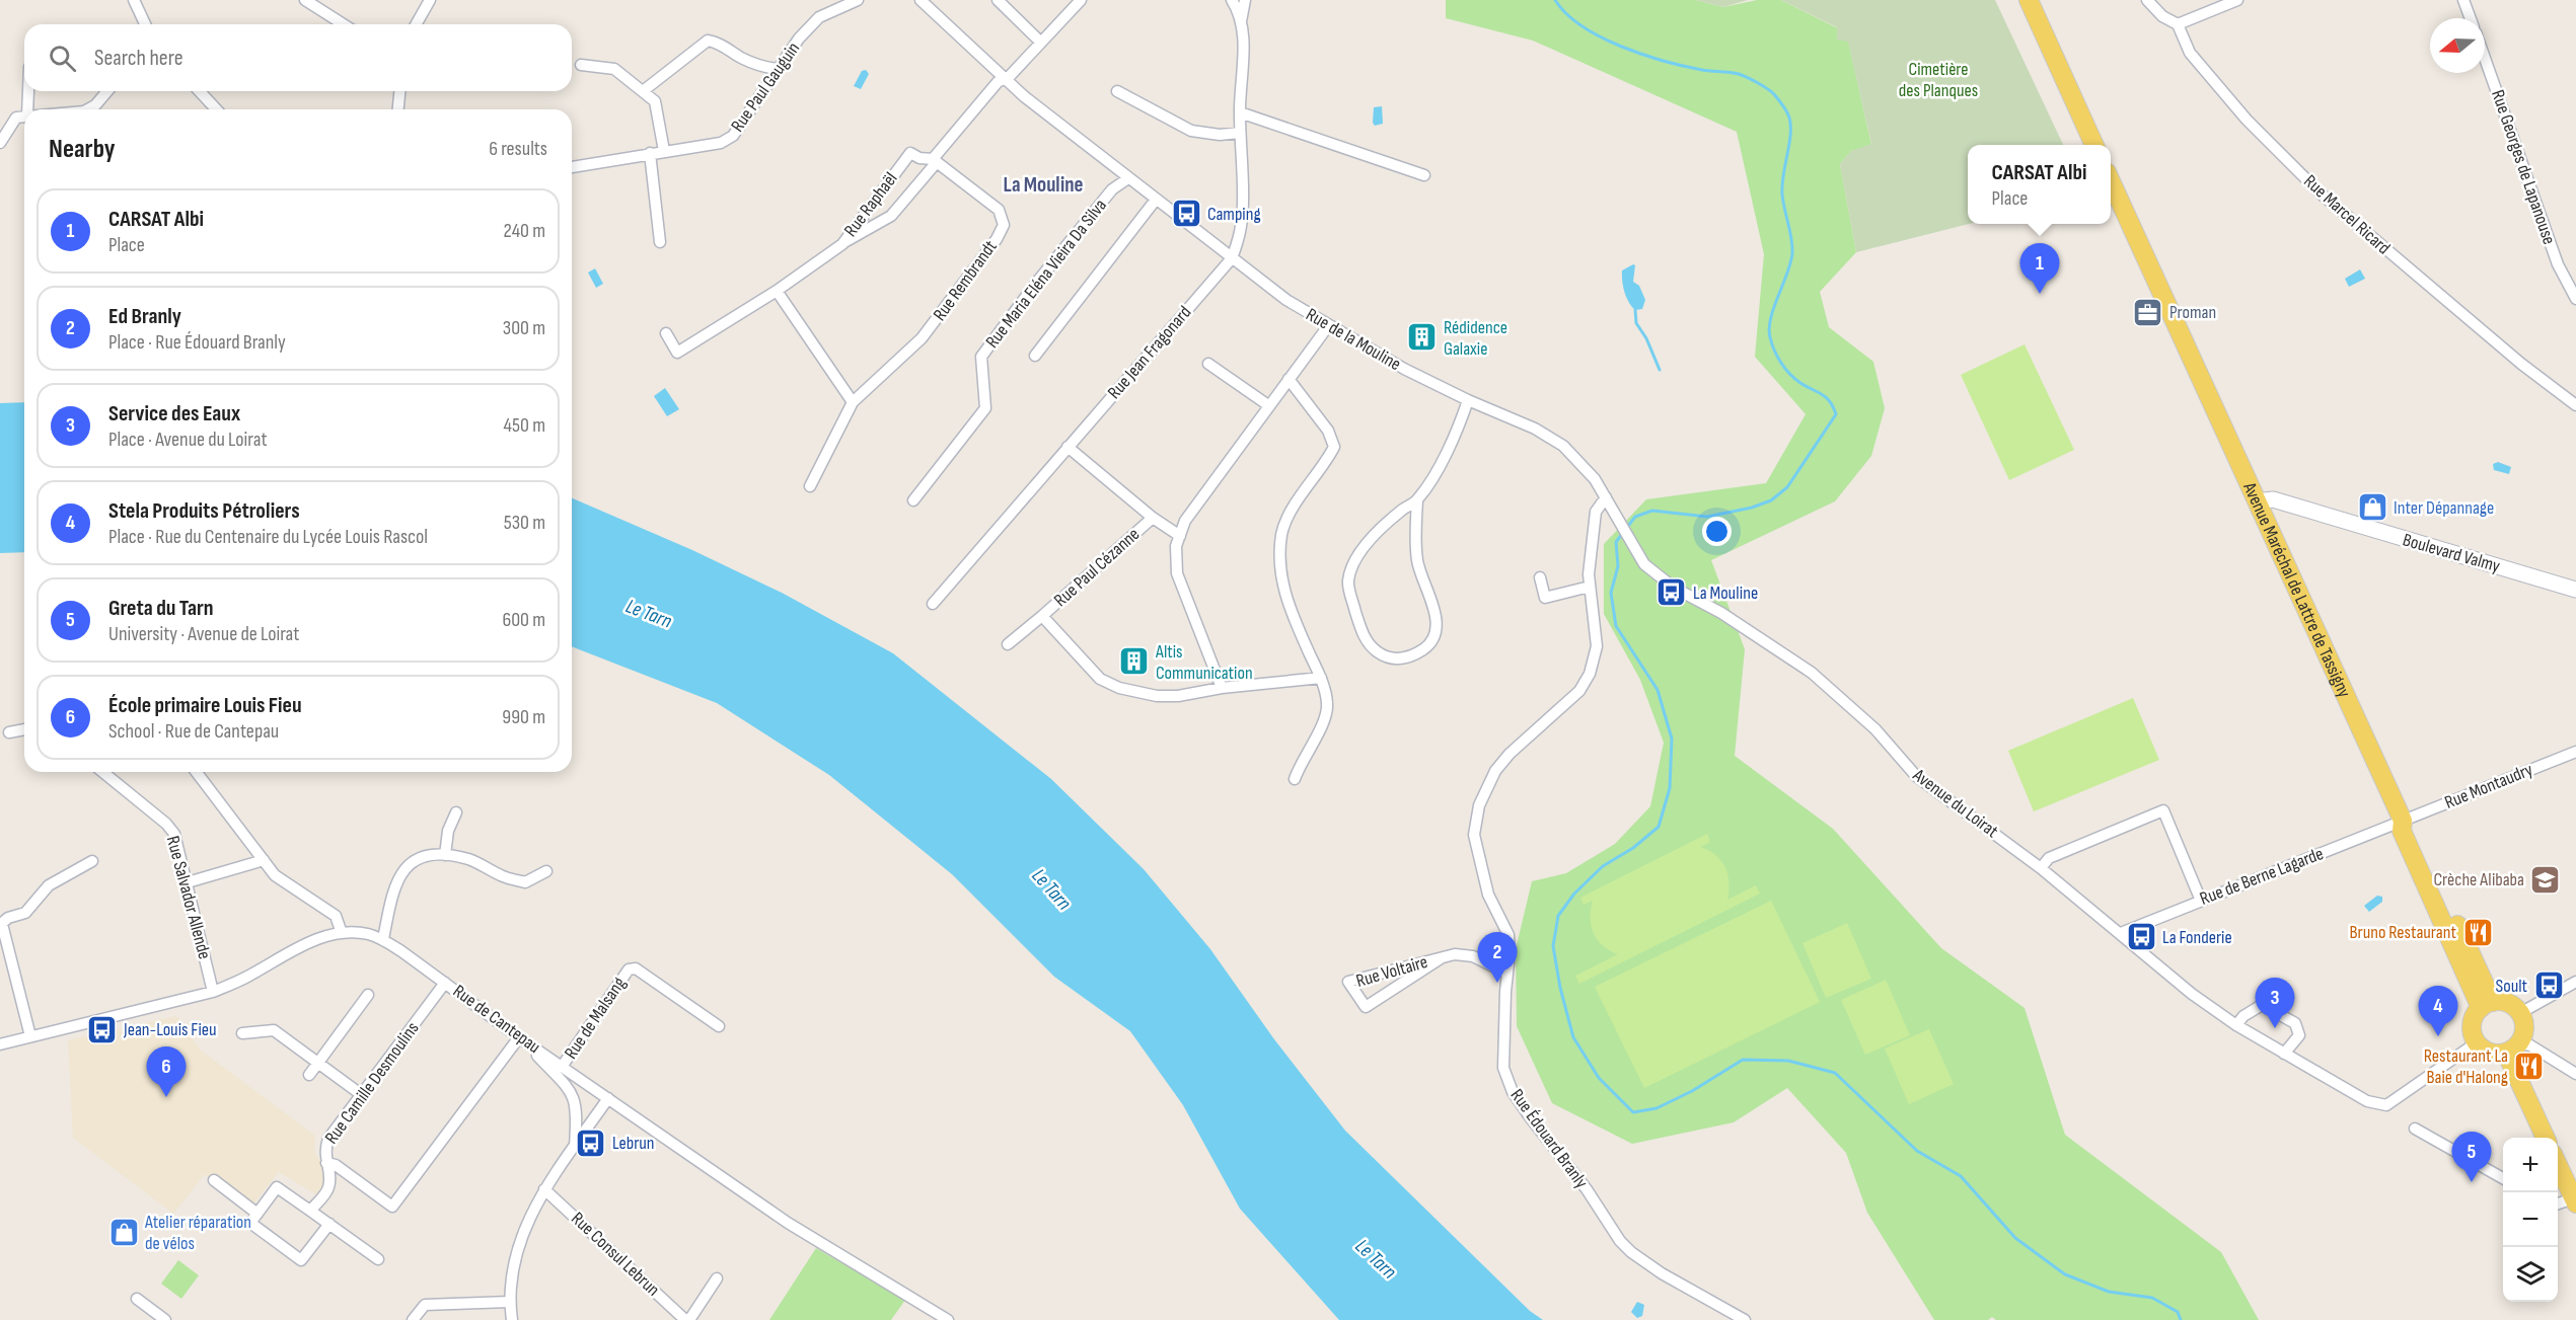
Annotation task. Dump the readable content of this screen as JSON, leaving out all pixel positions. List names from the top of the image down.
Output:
{
  "streets": {
    "main road": ["Boulevard Valmy", "Avenue Maréchal de Lattre de Tassigny"],
    "street": [
      "Rue Paul Gauguin",
      "Rue Georges de Lapanouse",
      "Rue Raphaël",
      "Rue Marcel Ricard",
      "Rue Maria Eléna Vieira Da Silva",
      "Rue Rembrandt",
      "Rue de la Mouline",
      "Rue Jean Fragonard",
      "Rue Paul Cézanne",
      "Rue Montaudry",
      "Avenue du Loirat",
      "Rue de Berne Lagarde",
      "Rue Salvador Allende",
      "Rue Voltaire",
      "Rue de Malsang",
      "Rue de Cantepau",
      "Rue Camille Desmoulins",
      "Rue Édouard Branly",
      "Rue Consul Lebrun"
    ]
  },
  "crossings": [
    ["Rue Raphaël", "Rue Rembrandt"],
    ["Rue Maria Eléna Vieira Da Silva", "Rue de la Mouline"],
    ["Rue de la Mouline", "Rue Jean Fragonard"],
    ["Rue de la Mouline", "Avenue du Loirat"],
    ["Rue de la Mouline", "Rue Édouard Branly"],
    ["Boulevard Valmy", "Avenue Maréchal de Lattre de Tassigny"],
    ["Avenue Maréchal de Lattre de Tassigny", "Rue Montaudry"],
    ["Avenue Maréchal de Lattre de Tassigny", "Avenue du Loirat"],
    ["Avenue Maréchal de Lattre de Tassigny", "Rue de Berne Lagarde"],
    ["Rue Montaudry", "Rue de Berne Lagarde"],
    ["Avenue du Loirat", "Rue de Berne Lagarde"],
    ["Rue Salvador Allende", "Rue de Cantepau"],
    ["Rue Voltaire", "Rue Édouard Branly"],
    ["Rue de Malsang", "Rue de Cantepau"],
    ["Rue de Cantepau", "Rue Camille Desmoulins"]
  ],
  "districts": ["La Mouline"],
  "water": ["Le Tarn"],
  "parks": ["Cimetière des Planques"],
  "places": {
    "bus stop": [
      "Camping",
      "La Mouline",
      "La Fonderie",
      "Soult",
      "Jean-Louis Fieu",
      "Lebrun"
    ],
    "office": ["Proman"],
    "building": ["Rédidence Galaxie", "Altis Communication"],
    "shop": ["Inter Dépannage", "Atelier réparation de vélos"],
    "school or university": ["Crèche Alibaba"],
    "restaurant": ["Bruno Restaurant", "Restaurant La Baie d'Halong"]
  },
  "north": "left",
  "page": {
    "search": "Search here",
    "heading": ["Nearby", "6 results"],
    "popup": ["CARSAT Albi", "Place"],
    "list": [
      {
        "mark": "1",
        "name": "CARSAT Albi",
        "note": "Place",
        "value": "240 m"
      },
      {
        "mark": "2",
        "name": "Ed Branly",
        "note": "Place · Rue Édouard Branly",
        "value": "300 m"
      },
      {
        "mark": "3",
        "name": "Service des Eaux",
        "note": "Place · Avenue du Loirat",
        "value": "450 m"
      },
      {
        "mark": "4",
        "name": "Stela Produits Pétroliers",
        "note": "Place · Rue du Centenaire du Lycée Louis Rascol",
        "value": "530 m"
      },
      {
        "mark": "5",
        "name": "Greta du Tarn",
        "note": "University · Avenue de Loirat",
        "value": "600 m"
      },
      {
        "mark": "6",
        "name": "École primaire Louis Fieu",
        "note": "School · Rue de Cantepau",
        "value": "990 m"
      }
    ],
    "pins": [
      "1",
      "2",
      "3",
      "4",
      "6",
      "5"
    ],
    "map_buttons": ["+", "−"]
  }
}
